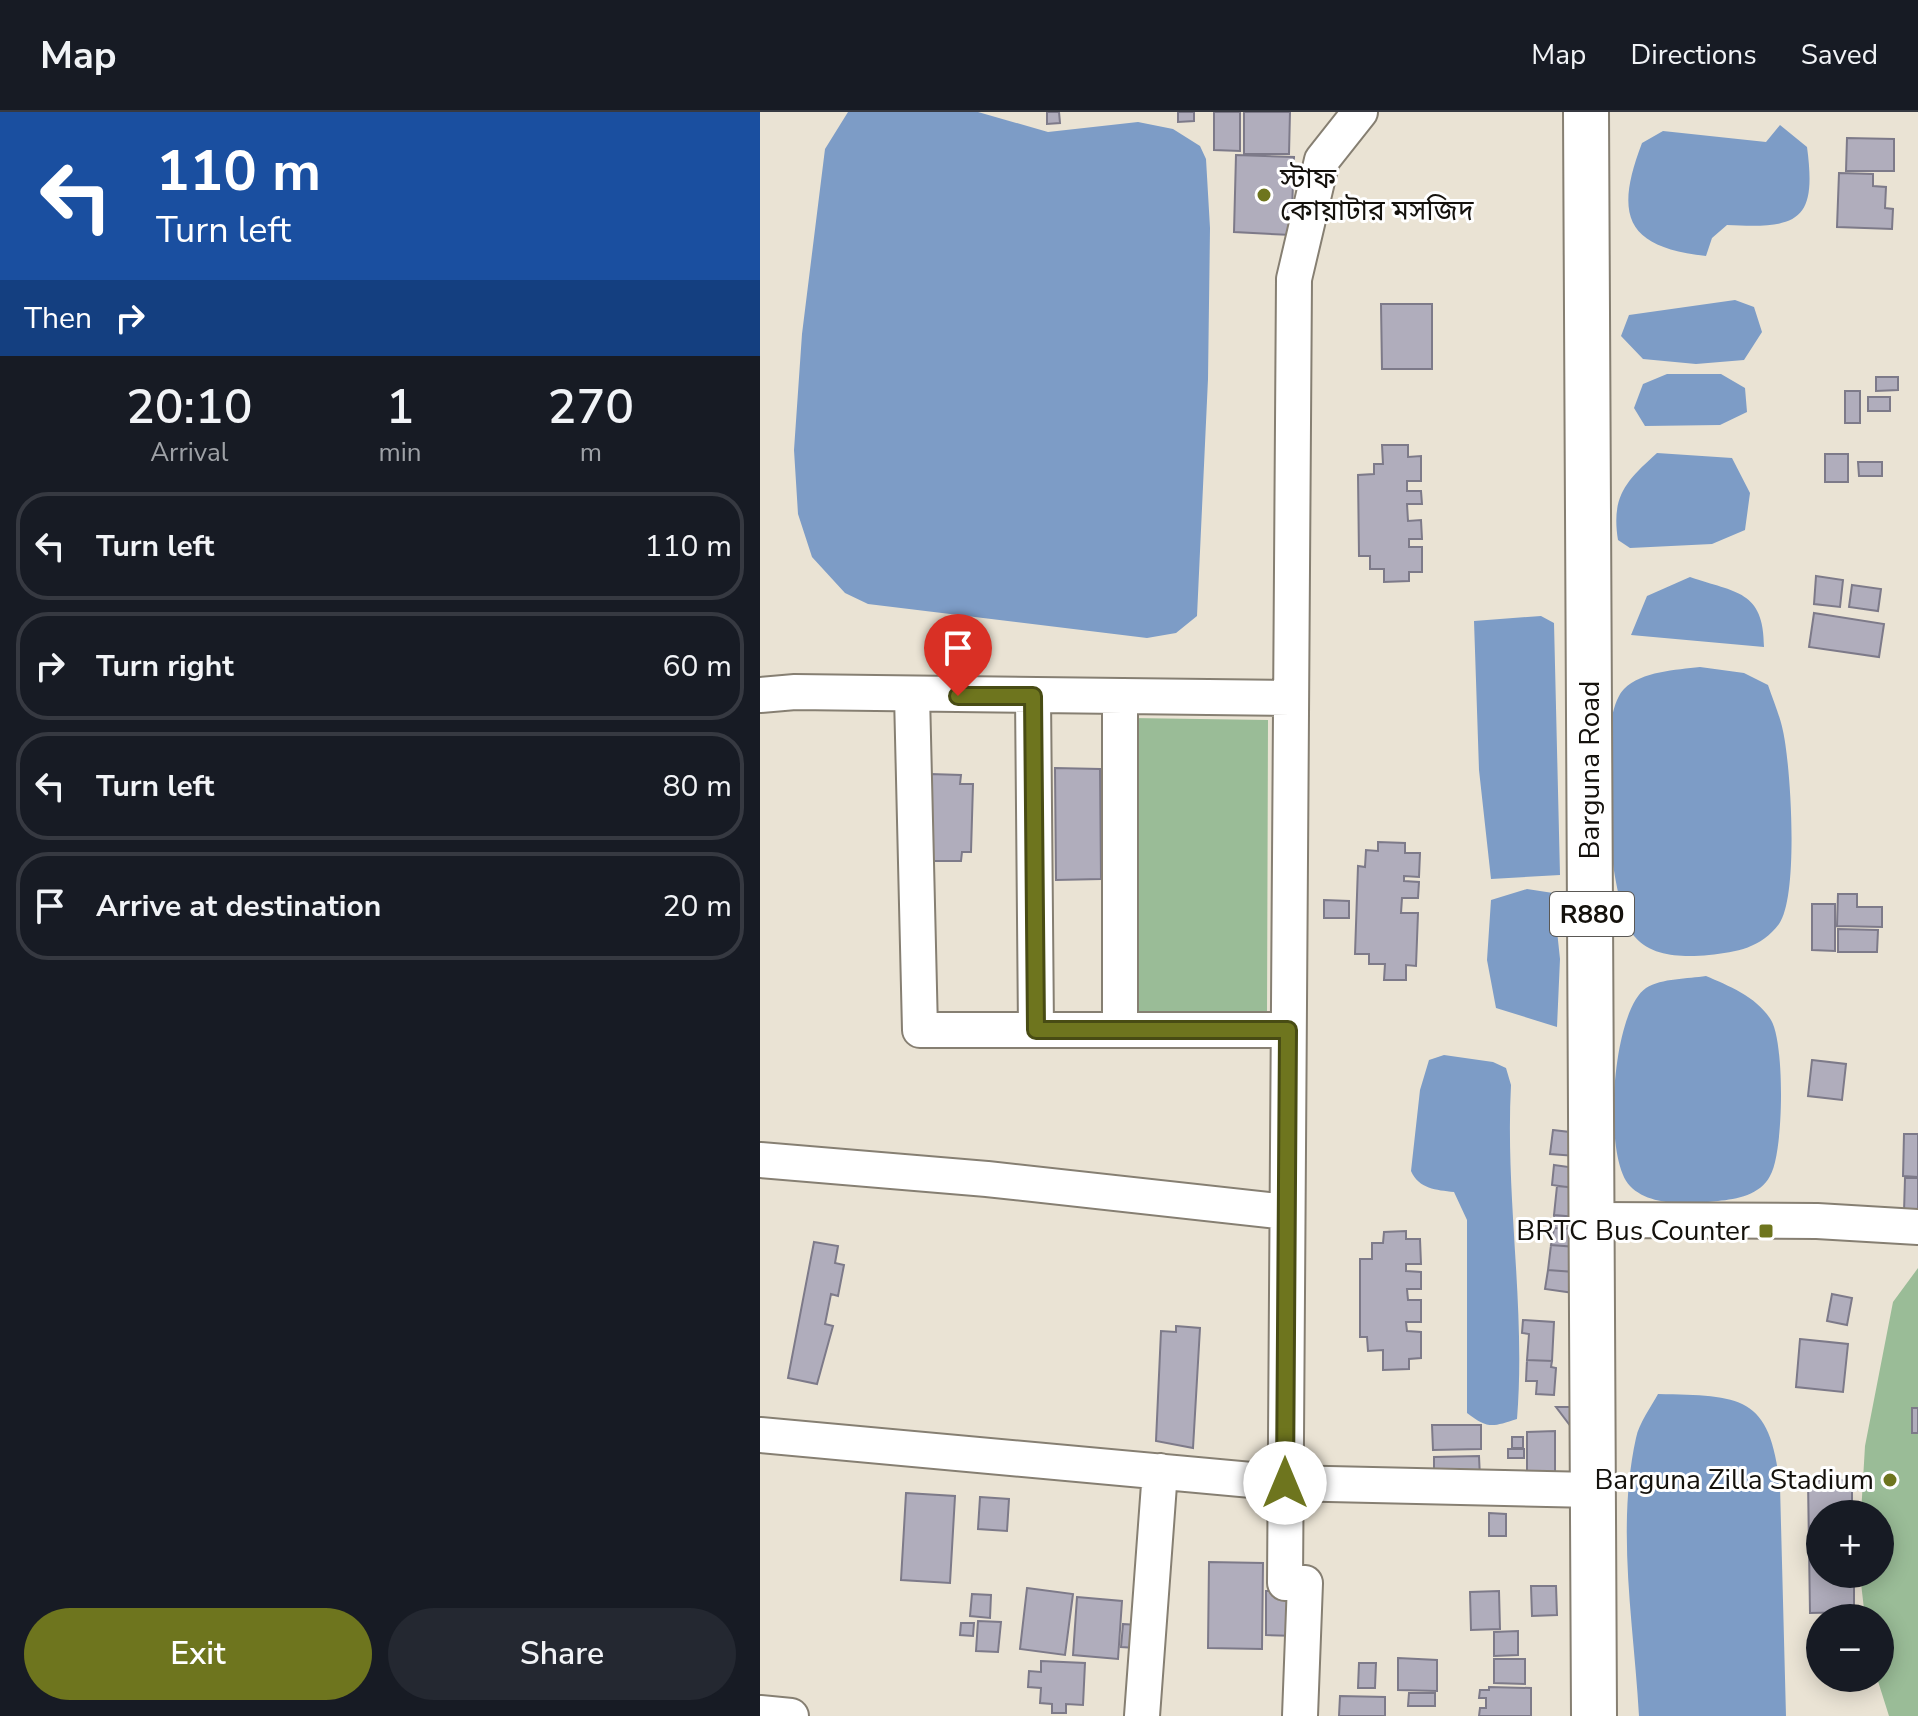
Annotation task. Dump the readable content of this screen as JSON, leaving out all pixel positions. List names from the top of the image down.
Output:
{
  "streets": {
    "main road": ["Barguna Road", "R880"]
  },
  "places": {
    "other": ["স্টাফ কোয়াটার মসজিদ", "Barguna Zilla Stadium"],
    "transit": ["BRTC Bus Counter"]
  },
  "page": {
    "header": "Map",
    "nav": ["Map", "Directions", "Saved"],
    "turn": ["110 m", "Turn left"],
    "then": "Then",
    "eta": [
      "20:10",
      "Arrival",
      "1",
      "min",
      "270",
      "m"
    ],
    "list": [
      {
        "name": "Turn left",
        "value": "110 m"
      },
      {
        "name": "Turn right",
        "value": "60 m"
      },
      {
        "name": "Turn left",
        "value": "80 m"
      },
      {
        "name": "Arrive at destination",
        "value": "20 m"
      }
    ],
    "map_buttons": ["+", "−"],
    "buttons": ["Exit", "Share"]
  }
}
